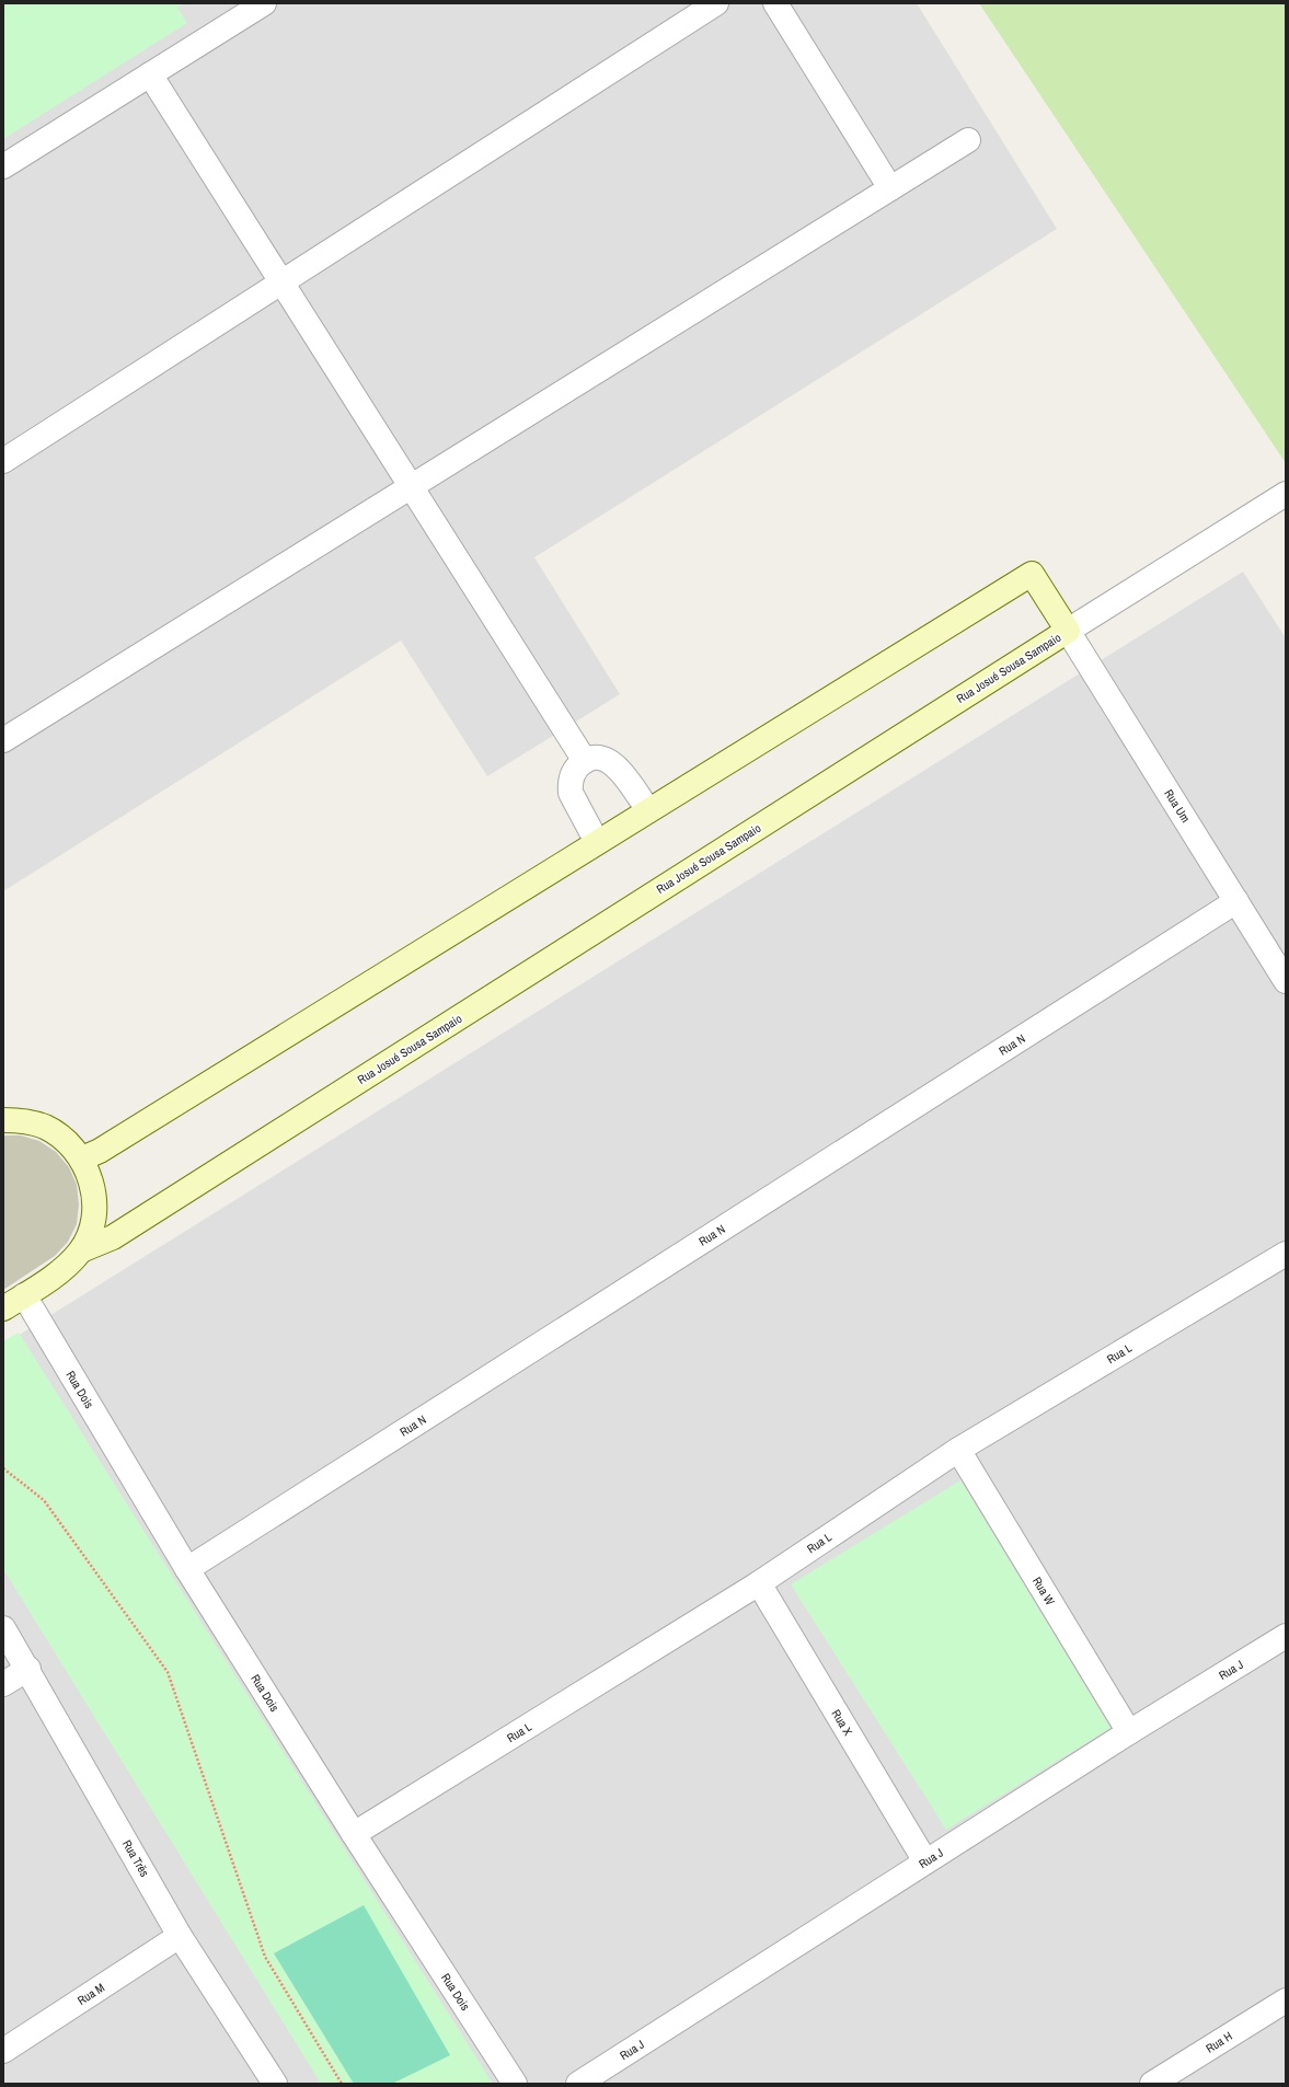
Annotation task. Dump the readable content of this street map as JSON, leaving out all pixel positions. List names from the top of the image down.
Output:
{
  "streets": {
    "street": [
      "Rua Josué Sousa Sampaio",
      "Rua Um",
      "Rua N",
      "Rua L",
      "Rua Dois",
      "Rua W",
      "Rua J",
      "Rua X",
      "Rua Trës",
      "Rua M",
      "Rua H"
    ]
  },
  "crossings": [
    ["Rua Josué Sousa Sampaio", "Rua Um"],
    ["Rua Josué Sousa Sampaio", "Rua Dois"],
    ["Rua Um", "Rua N"],
    ["Rua N", "Rua Dois"],
    ["Rua L", "Rua Dois"],
    ["Rua L", "Rua W"],
    ["Rua L", "Rua X"],
    ["Rua W", "Rua J"],
    ["Rua J", "Rua X"],
    ["Rua Trës", "Rua M"]
  ]
}
